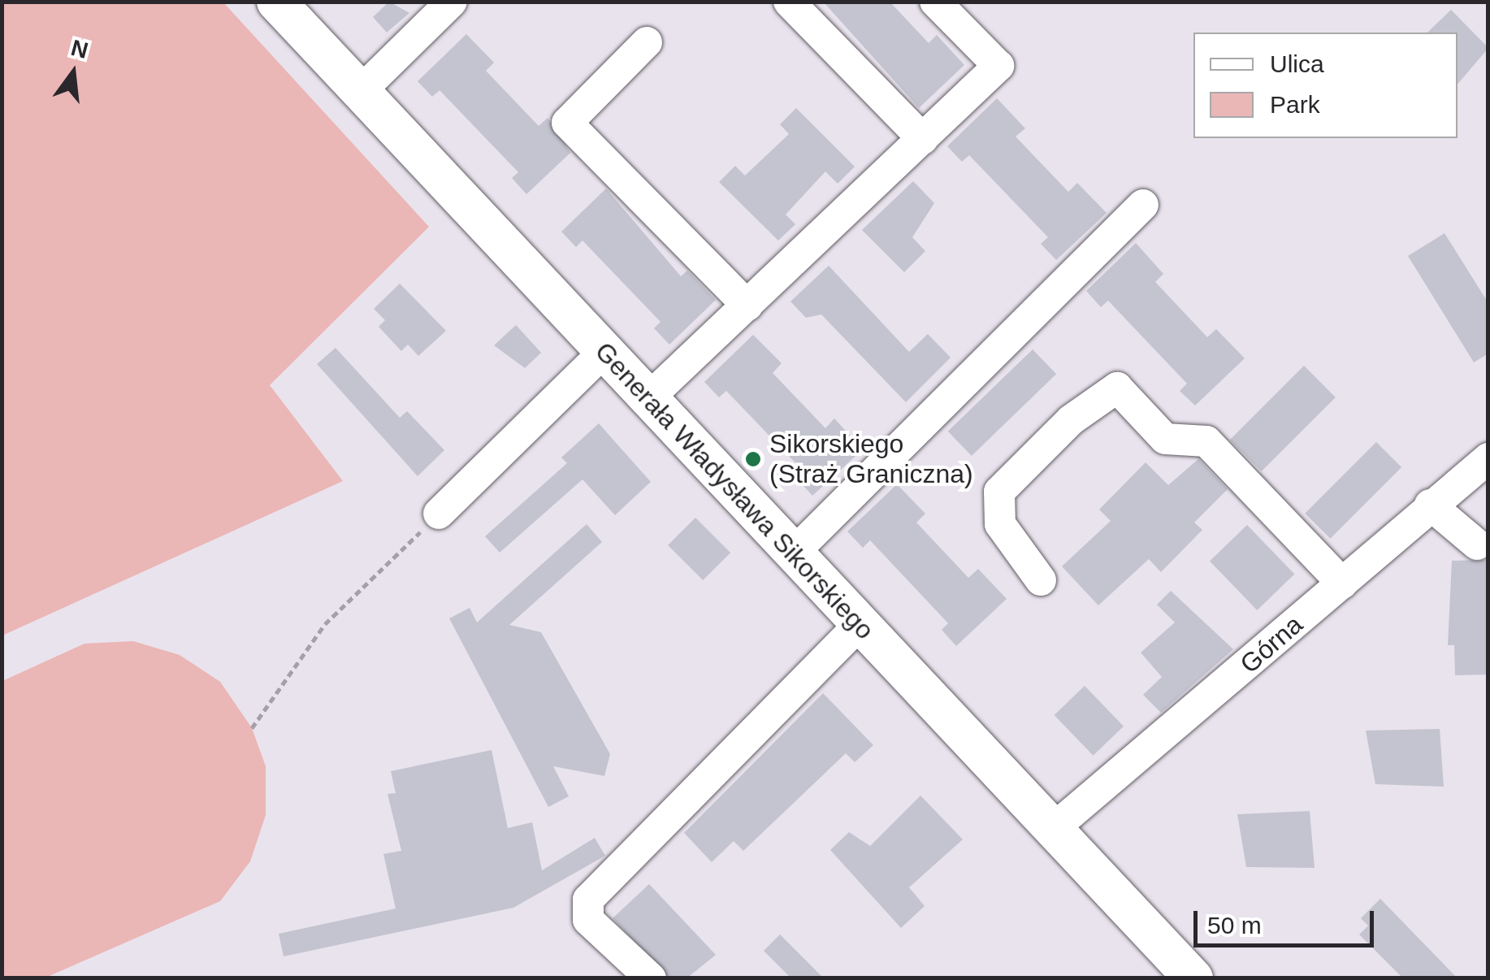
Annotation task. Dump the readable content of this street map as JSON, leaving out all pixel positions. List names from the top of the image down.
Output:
{
  "streets": {
    "main road": ["Generała Władysława Sikorskiego"],
    "street": ["Górna"]
  },
  "crossings": [
    ["Generała Władysława Sikorskiego", "Górna"]
  ],
  "places": ["Sikorskiego (Straż Graniczna)"],
  "legend": ["Ulica", "Park"],
  "scale_bar": "50 m",
  "north": "top"
}
